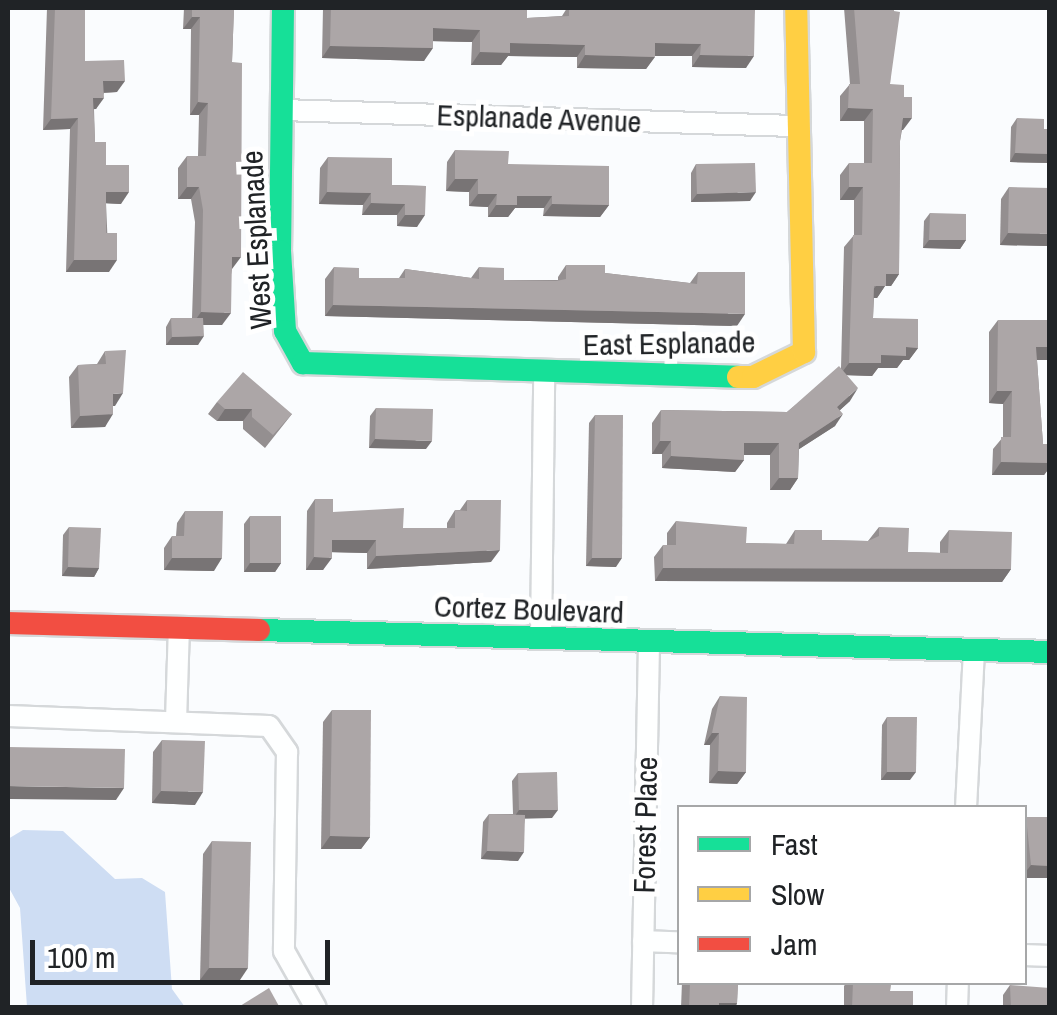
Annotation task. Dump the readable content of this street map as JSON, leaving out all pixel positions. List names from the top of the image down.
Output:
{
  "streets": {
    "street": [
      "Esplanade Avenue",
      "West Esplanade",
      "East Esplanade",
      "Cortez Boulevard",
      "Forest Place"
    ]
  },
  "crossings": [
    ["Esplanade Avenue", "West Esplanade"],
    ["Esplanade Avenue", "East Esplanade"],
    ["West Esplanade", "East Esplanade"],
    ["Cortez Boulevard", "Forest Place"]
  ],
  "legend": ["Fast", "Slow", "Jam"],
  "scale_bar": "100 m"
}
